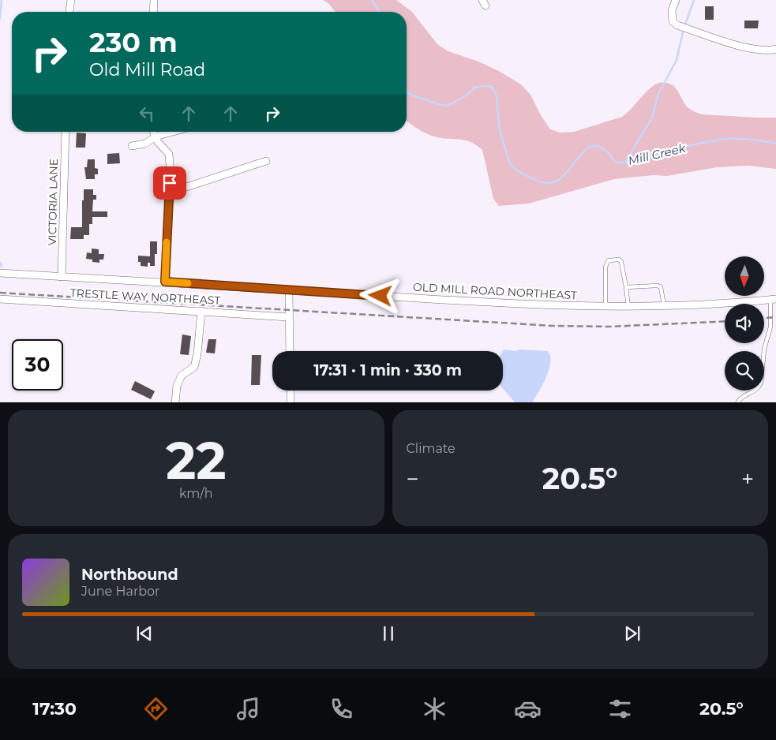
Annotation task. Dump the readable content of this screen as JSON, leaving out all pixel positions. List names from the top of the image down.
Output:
{
  "streets": {
    "street": ["VICTORIA LANE", "OLD MILL ROAD NORTHEAST", "TRESTLE WAY NORTHEAST"]
  },
  "crossings": [
    ["VICTORIA LANE", "OLD MILL ROAD NORTHEAST"]
  ],
  "water": ["Mill Creek"],
  "north": "bottom",
  "page": {
    "turn": ["230 m", "Old Mill Road"],
    "limit": "30",
    "trip": "17:31 · 1 min · 330 m",
    "tile": [
      ["22", "km/h"],
      "Climate"
    ],
    "heat": ["−", "20.5°", "+"],
    "song": ["Northbound", "June Harbor"],
    "tabs": ["17:30", "20.5°"]
  }
}
